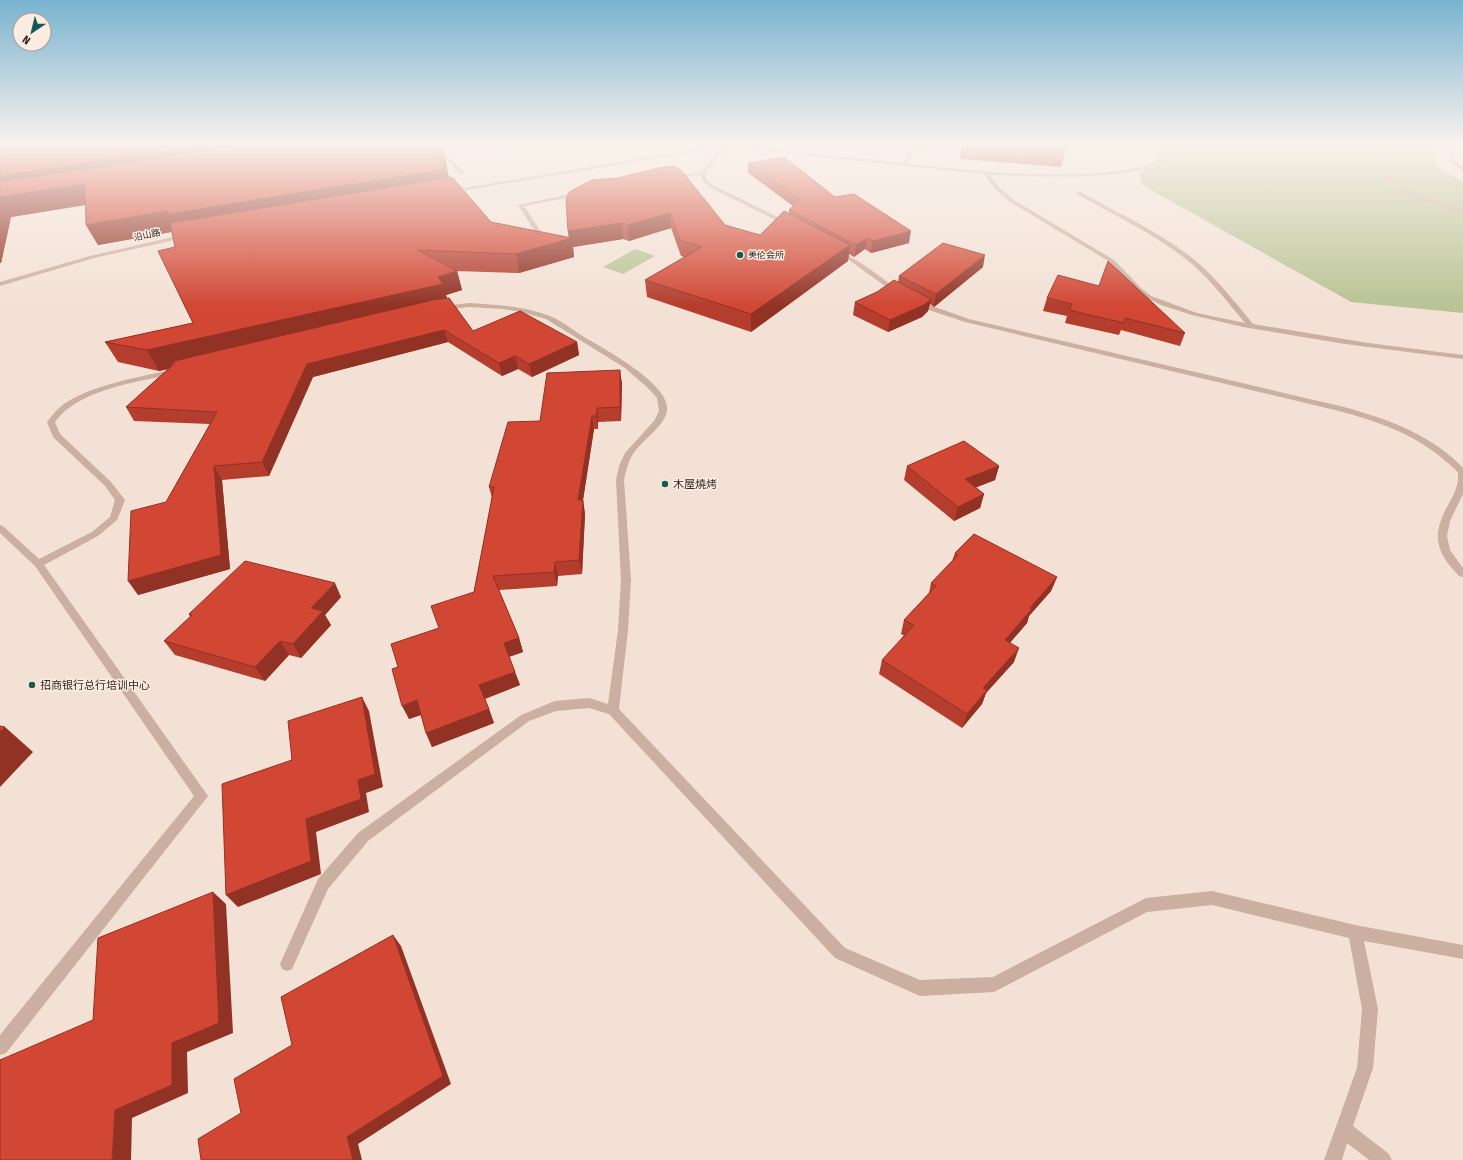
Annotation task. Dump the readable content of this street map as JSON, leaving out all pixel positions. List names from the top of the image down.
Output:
{
  "streets": {
    "street": ["沿山路"]
  },
  "places": ["美伦会所", "木屋燒烤", "招商银行总行培训中心"],
  "north": "bottom left"
}
